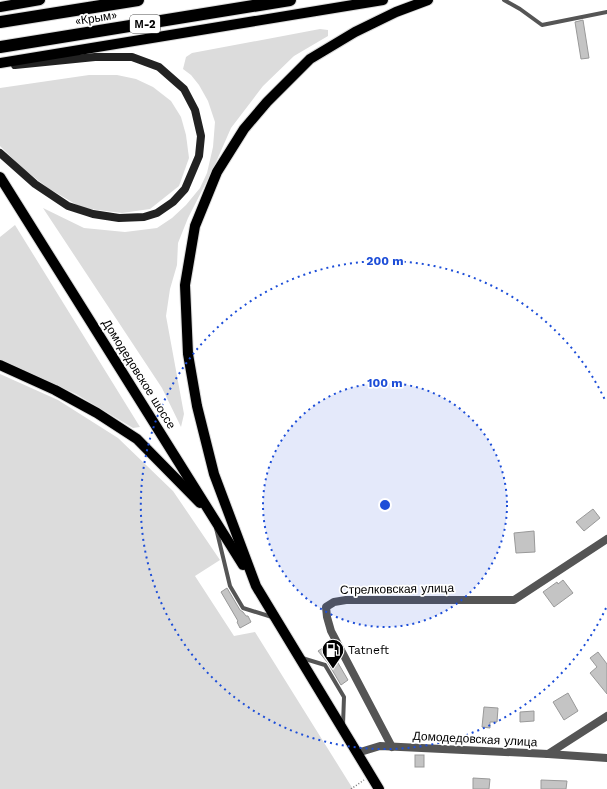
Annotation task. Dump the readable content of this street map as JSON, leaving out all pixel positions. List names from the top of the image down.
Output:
{
  "streets": {
    "highway": ["«Крым»", "М-2"],
    "main road": ["Домодедовское шоссе"],
    "street": ["Стрелковская улица", "Домодедовская улица"]
  },
  "crossings": [
    ["Стрелковская улица", "Домодедовская улица"]
  ],
  "places": {
    "fuel station": ["Tatneft"]
  },
  "rings": ["200 m", "100 m"]
}
